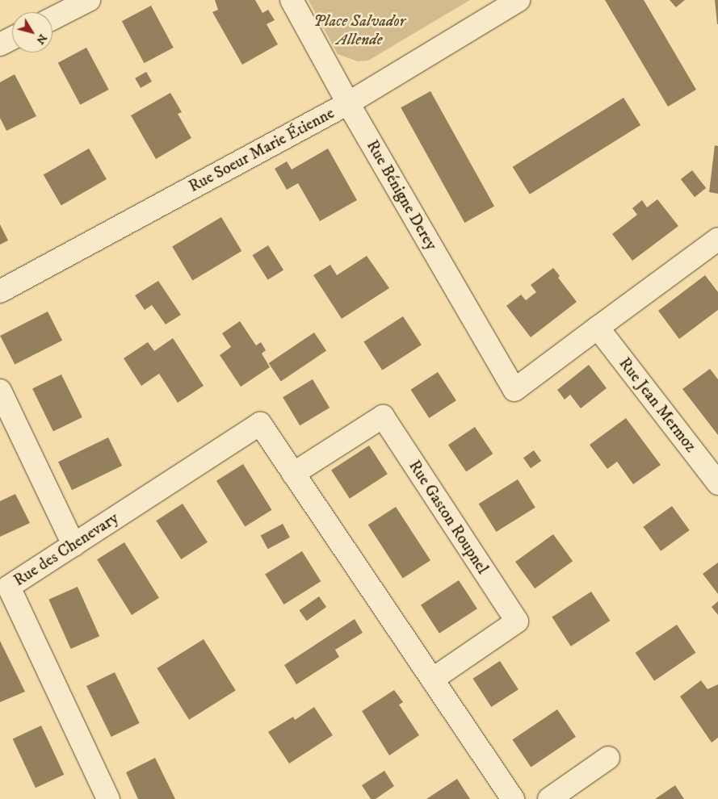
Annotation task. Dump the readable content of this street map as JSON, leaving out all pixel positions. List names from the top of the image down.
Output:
{
  "streets": {
    "street": [
      "Rue Soeur Marie Étienne",
      "Rue Bénigne Derey",
      "Rue Jean Mermoz",
      "Rue Gaston Roupnel",
      "Rue des Chenevary"
    ]
  },
  "crossings": [
    ["Rue Soeur Marie Étienne", "Rue Bénigne Derey"],
    ["Rue Bénigne Derey", "Rue Jean Mermoz"],
    ["Rue Gaston Roupnel", "Rue des Chenevary"]
  ],
  "parks": ["Place Salvador Allende"],
  "north": "bottom right"
}
